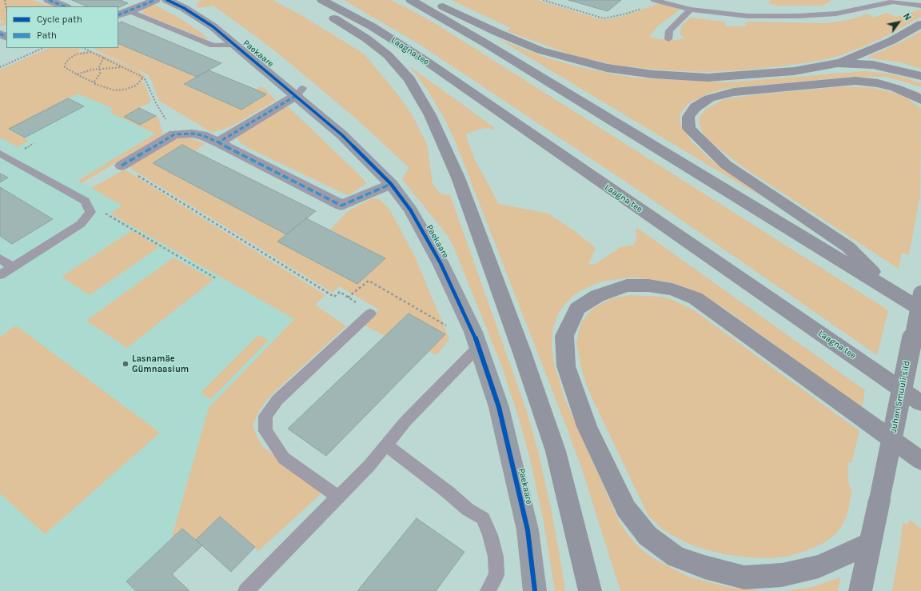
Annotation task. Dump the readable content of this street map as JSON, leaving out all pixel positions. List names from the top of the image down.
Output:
{
  "streets": {
    "main road": ["Laagna tee", "Juhan Smuuli sild"],
    "street": ["Paekaare"]
  },
  "places": ["Lasnamäe Gümnaasium"],
  "legend": ["Cycle path", "Path"],
  "north": "top right"
}
